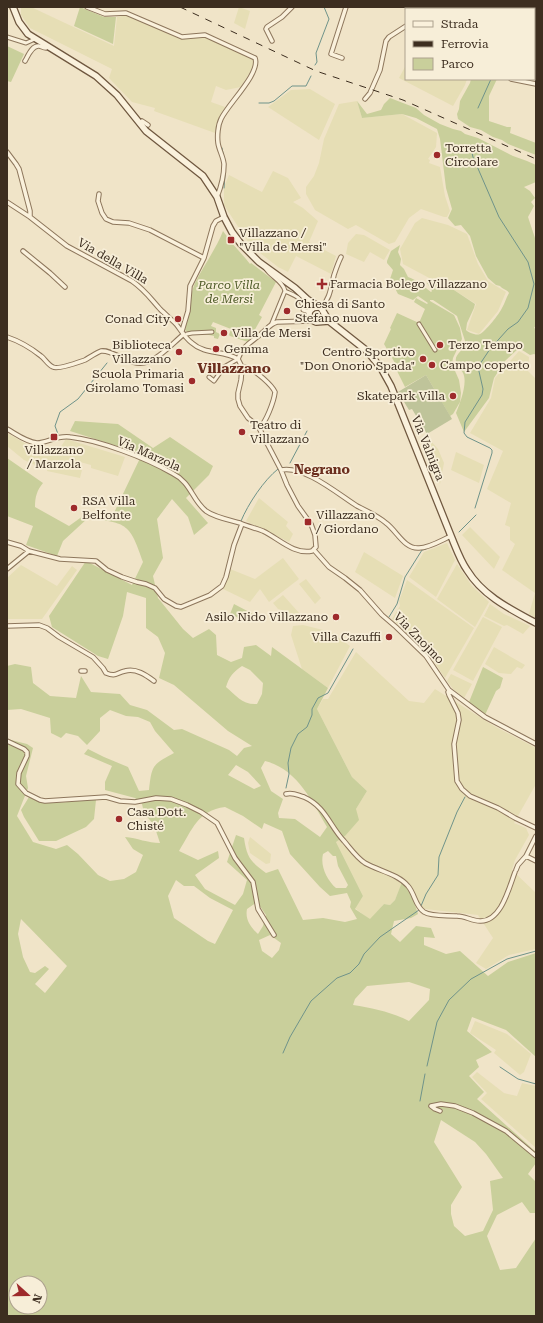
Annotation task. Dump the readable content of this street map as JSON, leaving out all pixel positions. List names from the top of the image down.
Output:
{
  "streets": {
    "main road": ["Via Valnigra"],
    "street": ["Via della Villa", "Via Marzola", "Via Znojmo"]
  },
  "crossings": [
    ["Via Marzola", "Via Znojmo"]
  ],
  "districts": ["Villazzano", "Negrano"],
  "parks": ["Parco Villa de Mersi"],
  "places": {
    "other": [
      "Torretta Circolare",
      "Chiesa di Santo Stefano nuova",
      "Conad City",
      "Villa de Mersi",
      "Terzo Tempo",
      "Gemma",
      "Biblioteca Villazzano",
      "Centro Sportivo \"Don Onorio Spada\"",
      "Campo coperto",
      "Scuola Primaria Girolamo Tomasi",
      "Skatepark Villa",
      "Teatro di Villazzano",
      "RSA Villa Belfonte",
      "Asilo Nido Villazzano",
      "Villa Cazuffi",
      "Casa Dott. Chisté"
    ],
    "transit": ["Villazzano / \"Villa de Mersi\"", "Villazzano / Marzola", "Villazzano / Giordano"],
    "health": ["Farmacia Bolego Villazzano"]
  },
  "legend": ["Strada", "Ferrovia", "Parco"],
  "north": "right"
}
